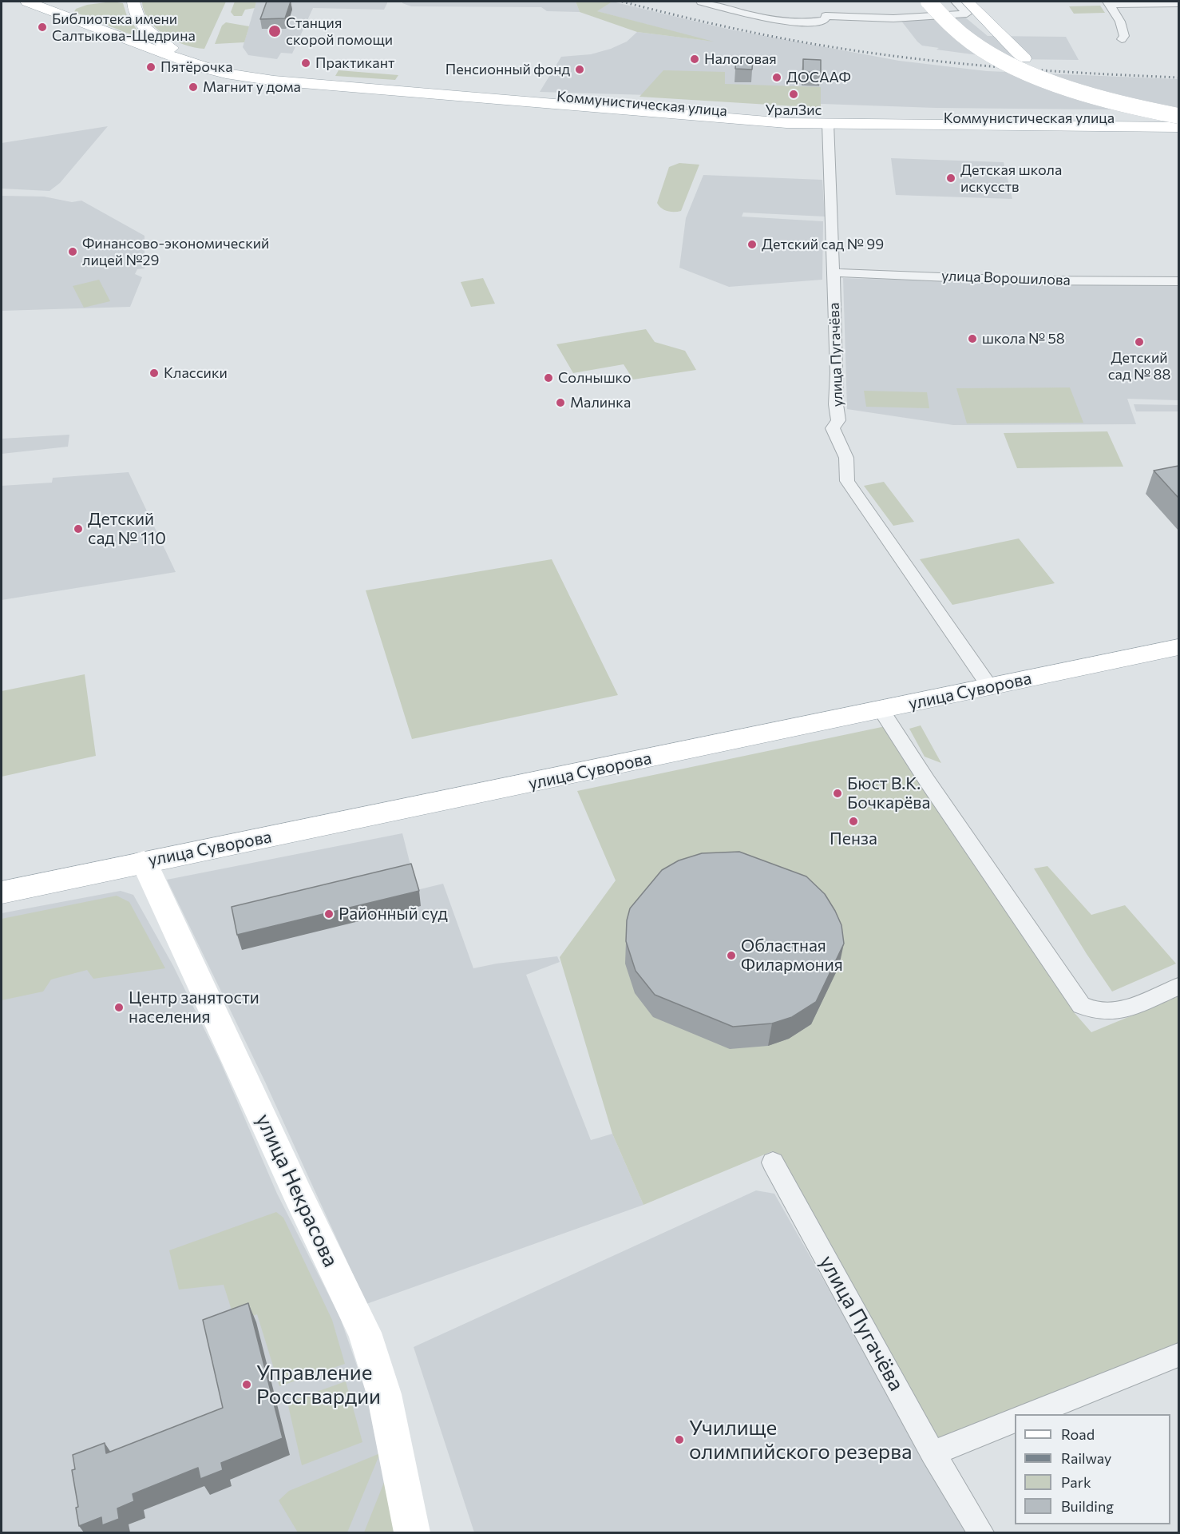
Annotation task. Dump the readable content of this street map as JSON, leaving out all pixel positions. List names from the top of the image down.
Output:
{
  "streets": {
    "main road": ["Коммунистическая улица", "улица Суворова", "улица Некрасова"],
    "street": ["улица Ворошилова", "улица Пугачёва"]
  },
  "crossings": [
    ["Коммунистическая улица", "улица Пугачёва"],
    ["улица Ворошилова", "улица Пугачёва"],
    ["улица Пугачёва", "улица Суворова"],
    ["улица Суворова", "улица Некрасова"]
  ],
  "places": [
    "Библиотека имени Салтыкова-Щедрина",
    "Станция скорой помощи",
    "Налоговая",
    "Практикант",
    "Пятёрочка",
    "Пенсионный фонд",
    "ДОСААФ",
    "Магнит у дома",
    "УралЗис",
    "Детская школа искусств",
    "Детский сад № 99",
    "Финансово-экономический лицей №29",
    "школа № 58",
    "Детский сад № 88",
    "Классики",
    "Солнышко",
    "Малинка",
    "Детский сад № 110",
    "Бюст В.К. Бочкарёва",
    "Пенза",
    "Районный суд",
    "Областная Филармония",
    "Центр занятости населения",
    "Управление Россгвардии",
    "Училище олимпийского резерва"
  ],
  "legend": [
    "Road",
    "Railway",
    "Park",
    "Building"
  ]
}
